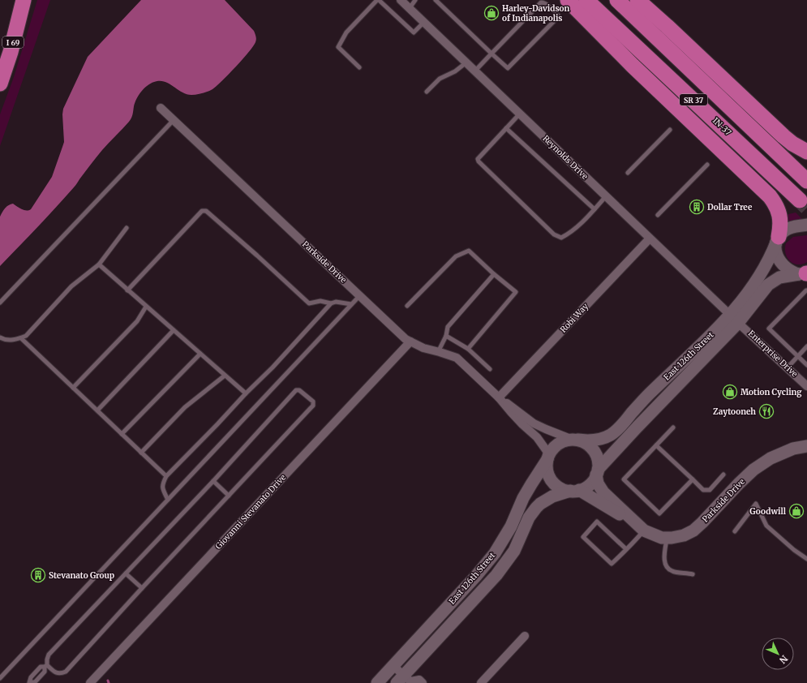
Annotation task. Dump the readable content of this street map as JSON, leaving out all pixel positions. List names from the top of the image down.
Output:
{
  "streets": {
    "highway": ["I 69", "SR 37", "IN-37"],
    "main road": ["Parkside Drive", "East 126th Street"],
    "street": [
      "Reynolds Drive",
      "Robi Way",
      "Enterprise Drive",
      "Giovanni Stevanato Drive"
    ]
  },
  "crossings": [
    ["Reynolds Drive", "Robi Way"],
    ["Reynolds Drive", "Enterprise Drive"],
    ["Reynolds Drive", "East 126th Street"],
    ["Parkside Drive", "Robi Way"],
    ["Parkside Drive", "East 126th Street"],
    ["Parkside Drive", "Giovanni Stevanato Drive"],
    ["Enterprise Drive", "East 126th Street"]
  ],
  "places": {
    "shop": ["Harley-Davidson of Indianapolis", "Motion Cycling", "Goodwill"],
    "building": ["Dollar Tree", "Stevanato Group"],
    "restaurant": ["Zaytooneh"]
  },
  "north": "bottom right"
}
